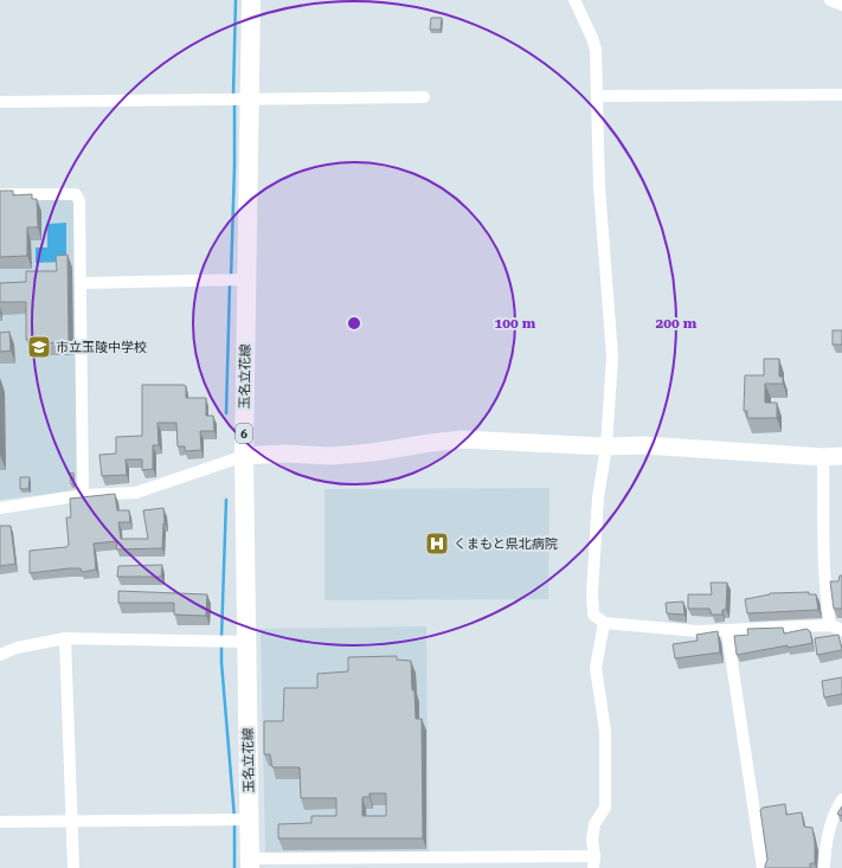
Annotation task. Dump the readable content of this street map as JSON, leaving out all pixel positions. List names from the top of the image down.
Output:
{
  "streets": {
    "main road": ["玉名立花線", "6"]
  },
  "places": {
    "school or university": ["市立玉陵中学校"],
    "hospital": ["くまもと県北病院"]
  },
  "rings": ["100 m", "200 m"]
}
